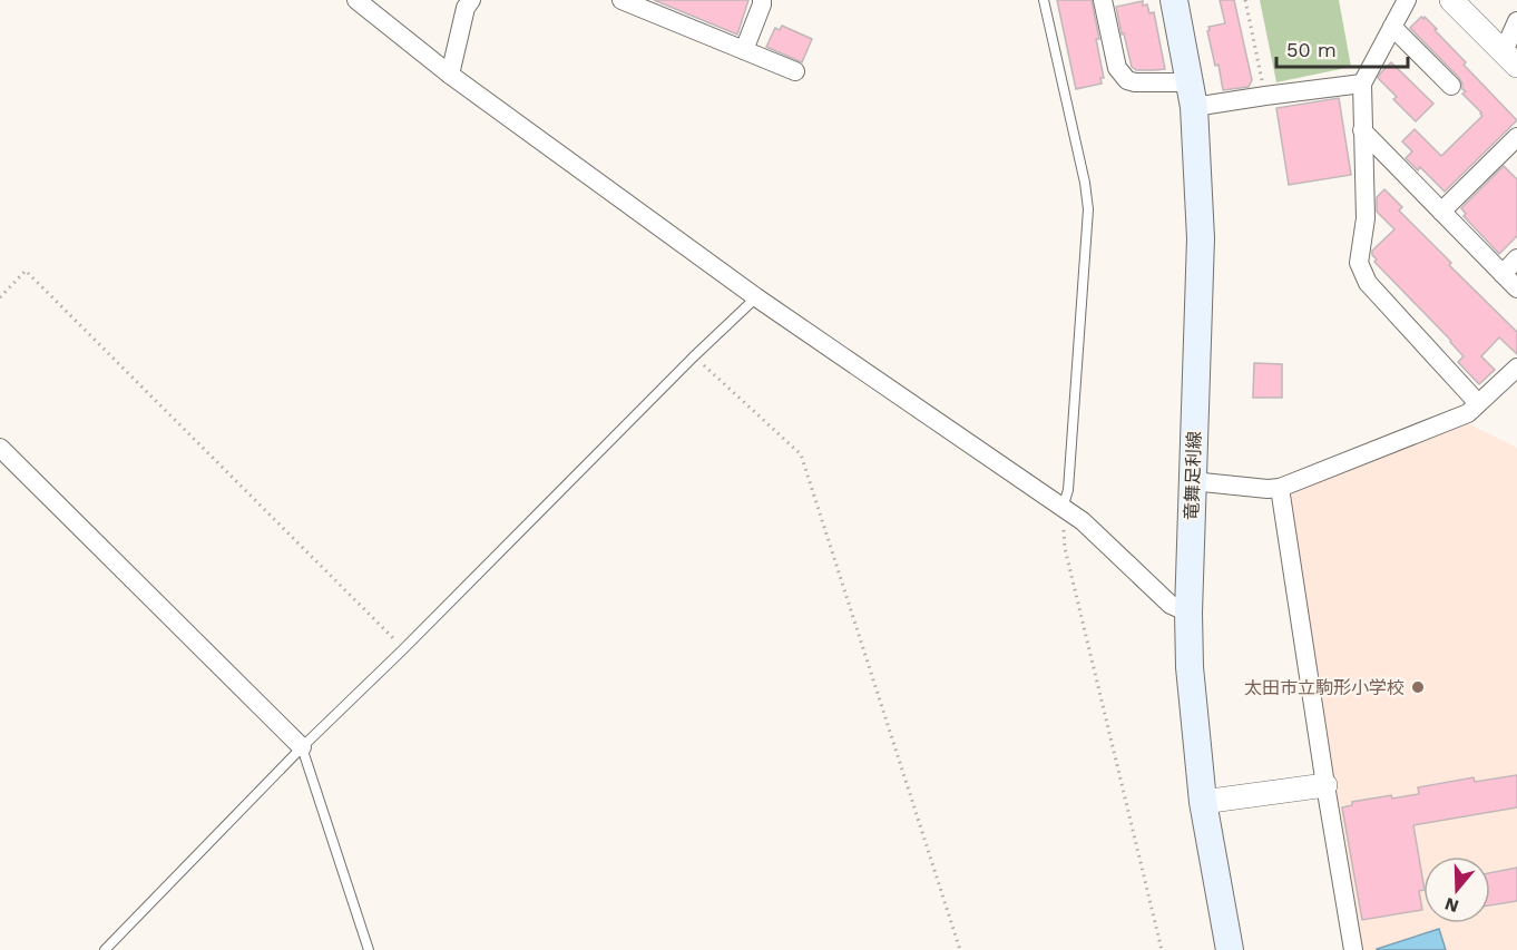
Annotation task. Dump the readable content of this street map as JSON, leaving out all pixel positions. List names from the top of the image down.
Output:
{
  "streets": {
    "main road": ["竜舞足利線"]
  },
  "places": ["太田市立駒形小学校"],
  "scale_bar": "50 m",
  "north": "bottom"
}
